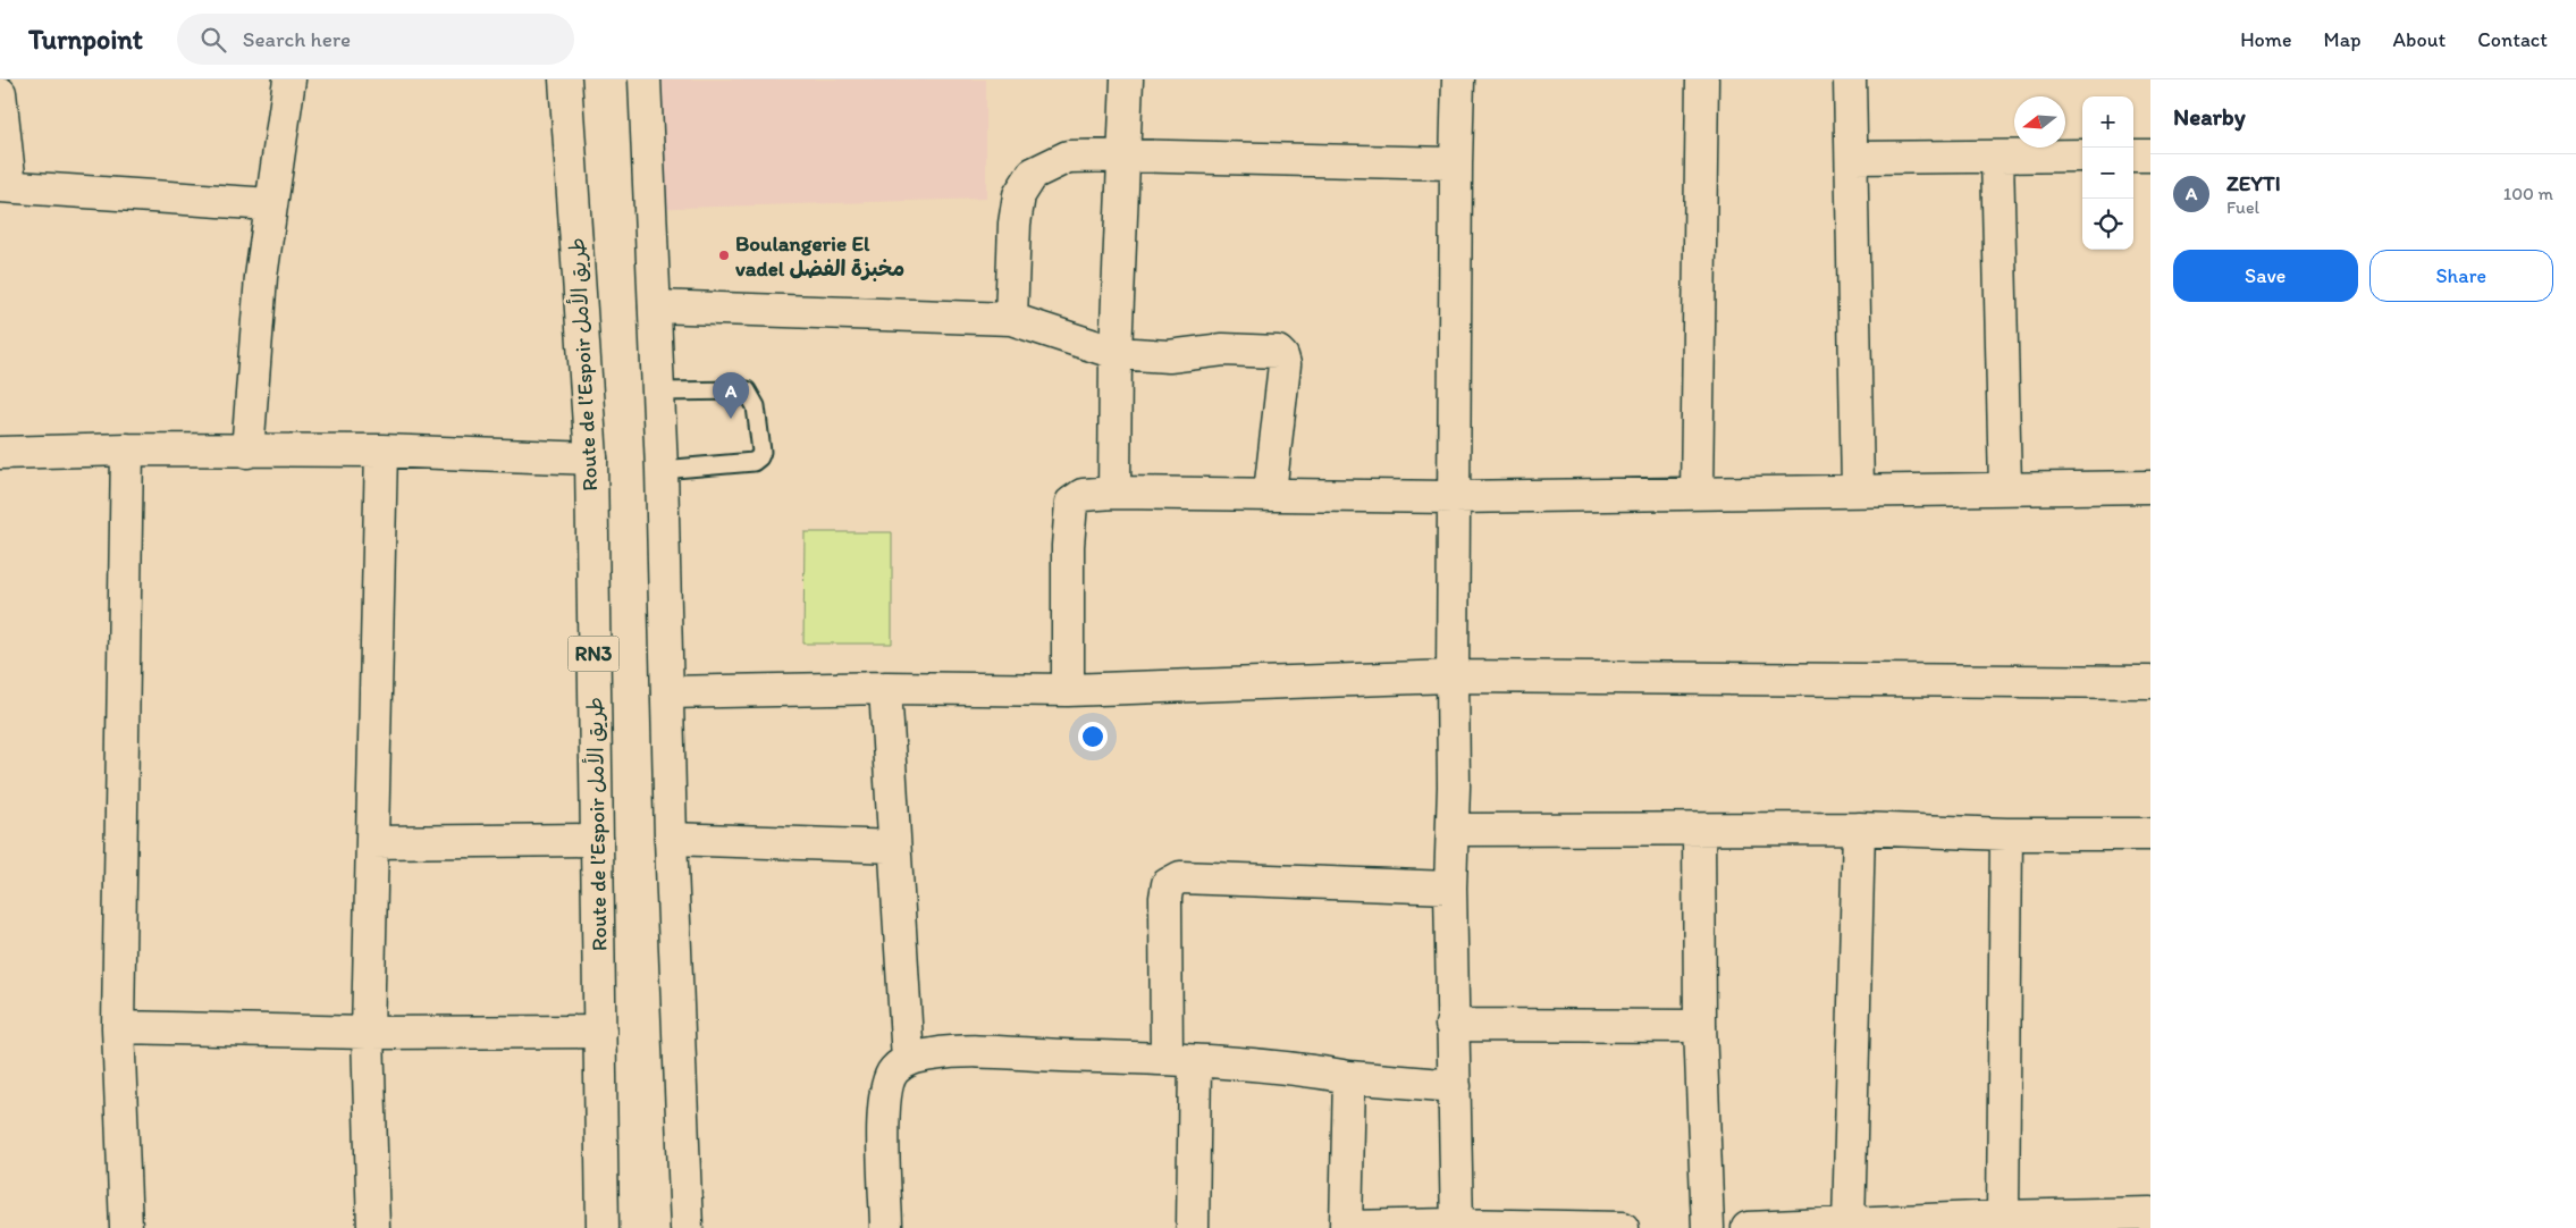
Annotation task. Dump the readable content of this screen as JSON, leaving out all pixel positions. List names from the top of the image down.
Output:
{
  "streets": {
    "main road": ["Route de l’Espoir طريق الأمل", "RN3"]
  },
  "places": ["Boulangerie El vadel مخبزة الفضل"],
  "north": "left",
  "page": {
    "header": "Turnpoint",
    "search": "Search here",
    "nav": [
      "Home",
      "Map",
      "About",
      "Contact"
    ],
    "heading": "Nearby",
    "map_buttons": ["+", "−"],
    "list": [
      {
        "mark": "A",
        "name": "ZEYTI",
        "note": "Fuel",
        "value": "100 m"
      }
    ],
    "buttons": ["Save", "Share"],
    "pins": "A"
  }
}
